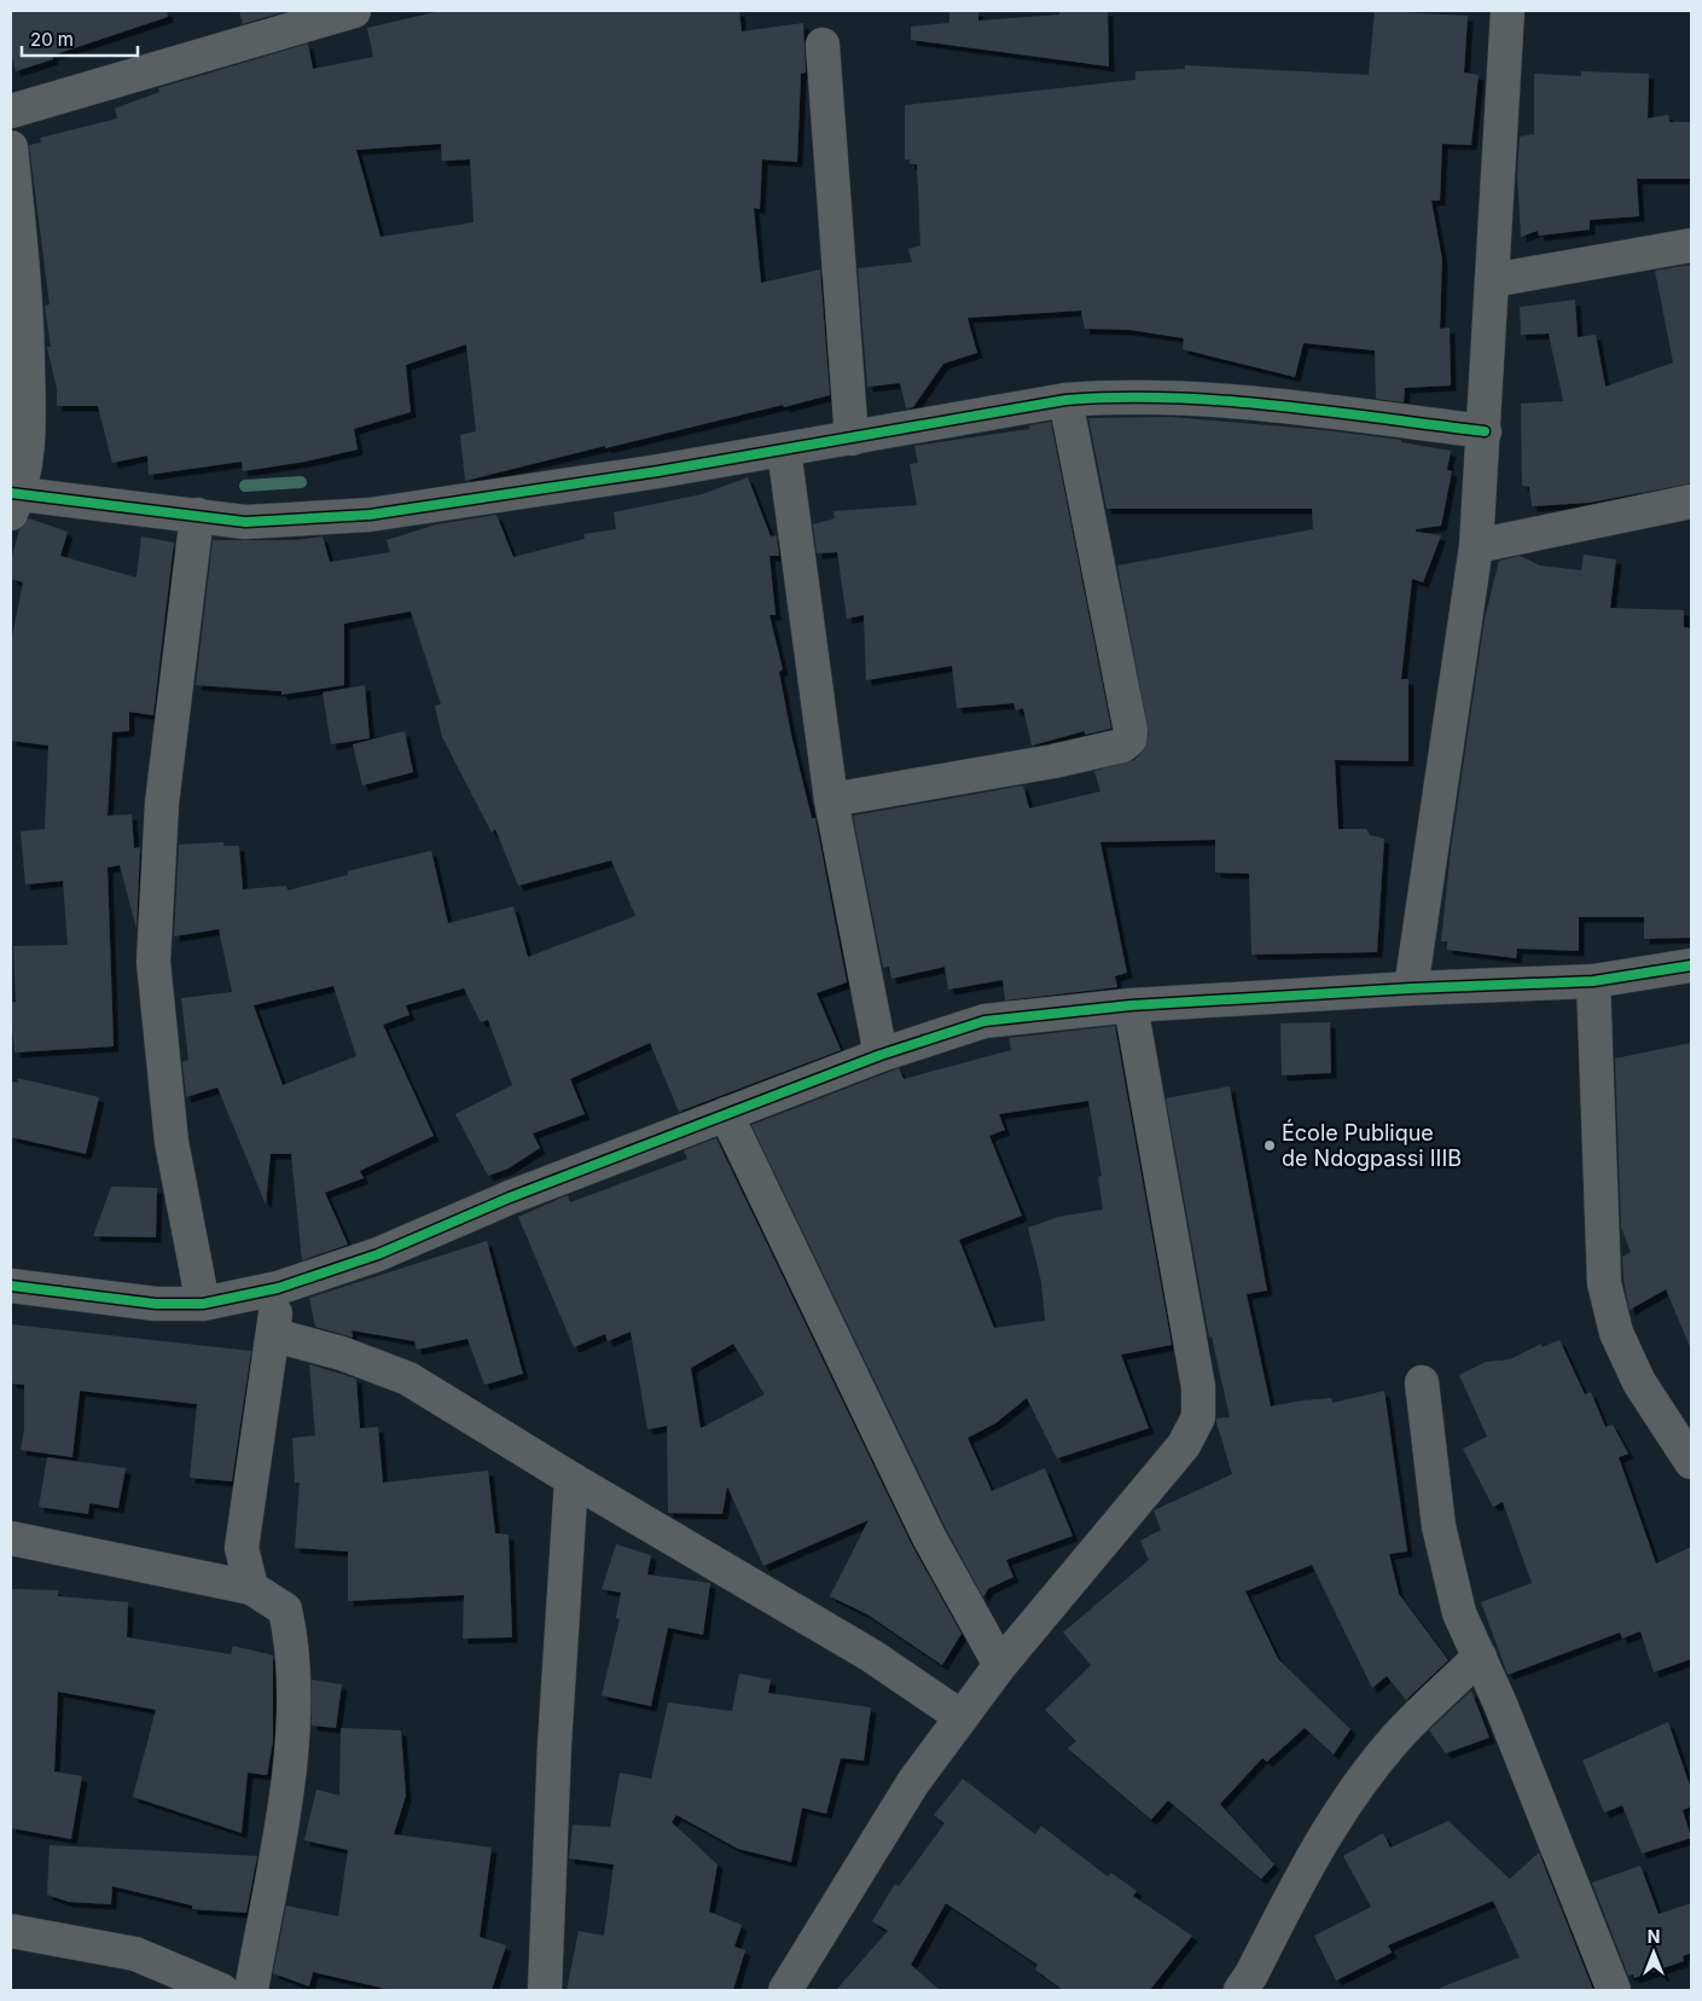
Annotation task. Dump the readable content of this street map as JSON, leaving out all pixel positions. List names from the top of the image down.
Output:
{
  "places": ["École Publique de Ndogpassi IIIB"],
  "scale_bar": "20 m",
  "north": "top"
}
